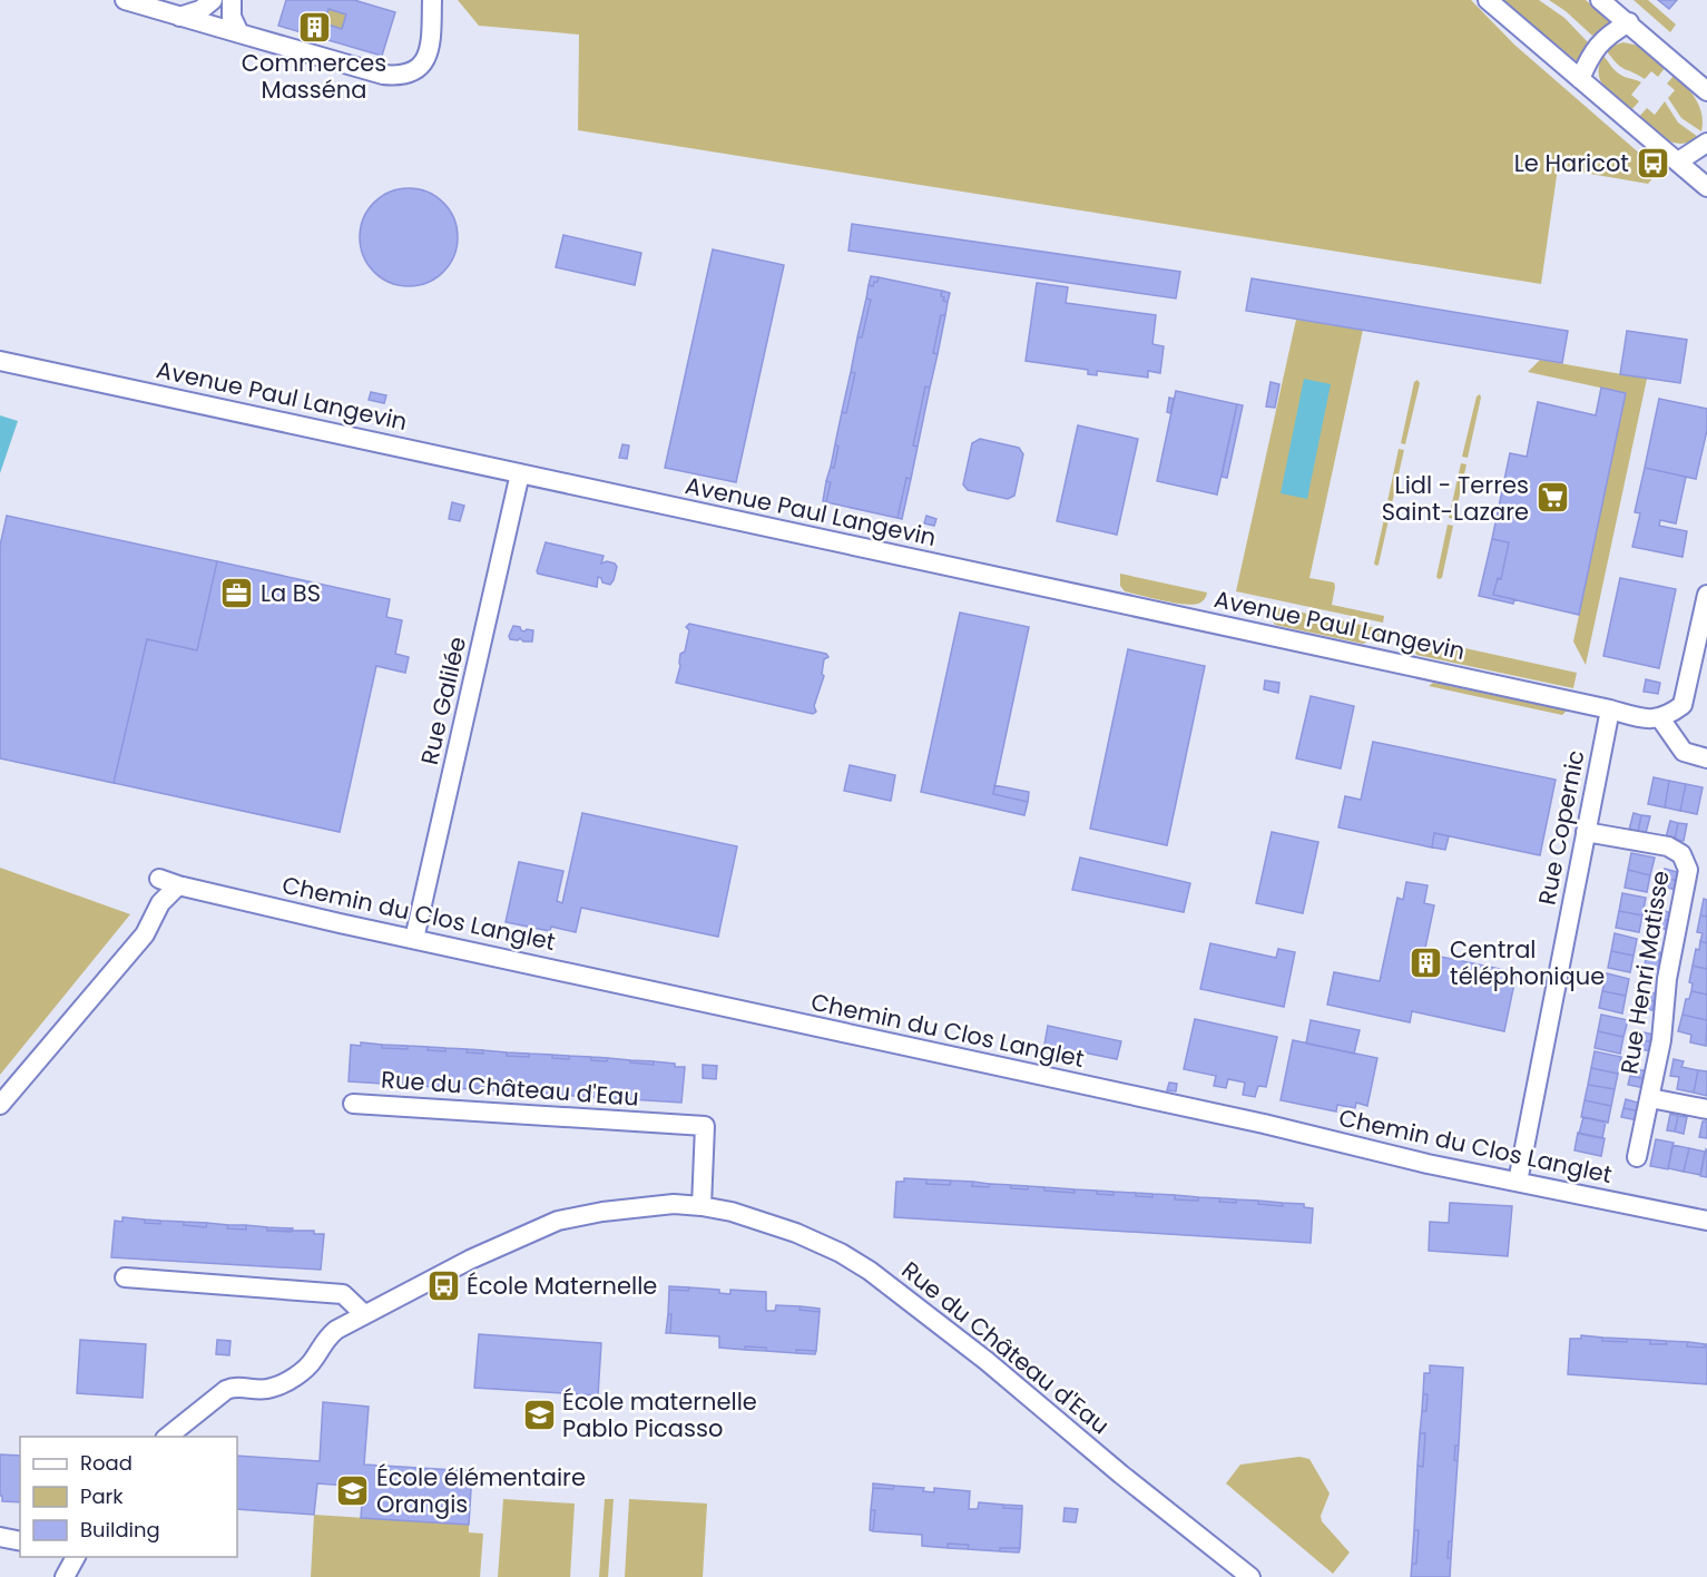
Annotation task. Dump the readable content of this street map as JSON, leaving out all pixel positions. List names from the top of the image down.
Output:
{
  "streets": {
    "street": [
      "Avenue Paul Langevin",
      "Rue Galilée",
      "Rue Copernic",
      "Chemin du Clos Langlet",
      "Rue Henri Matisse",
      "Rue du Château d'Eau"
    ]
  },
  "crossings": [
    ["Avenue Paul Langevin", "Rue Galilée"],
    ["Avenue Paul Langevin", "Rue Copernic"],
    ["Rue Galilée", "Chemin du Clos Langlet"],
    ["Rue Copernic", "Chemin du Clos Langlet"],
    ["Rue Copernic", "Rue Henri Matisse"]
  ],
  "places": {
    "building": ["Commerces Masséna", "Central téléphonique"],
    "bus stop": ["Le Haricot", "École Maternelle"],
    "supermarket": ["Lidl - Terres Saint-Lazare"],
    "office": ["La BS"],
    "school or university": ["École maternelle Pablo Picasso", "École élémentaire Orangis"]
  },
  "legend": ["Road", "Park", "Building"]
}
